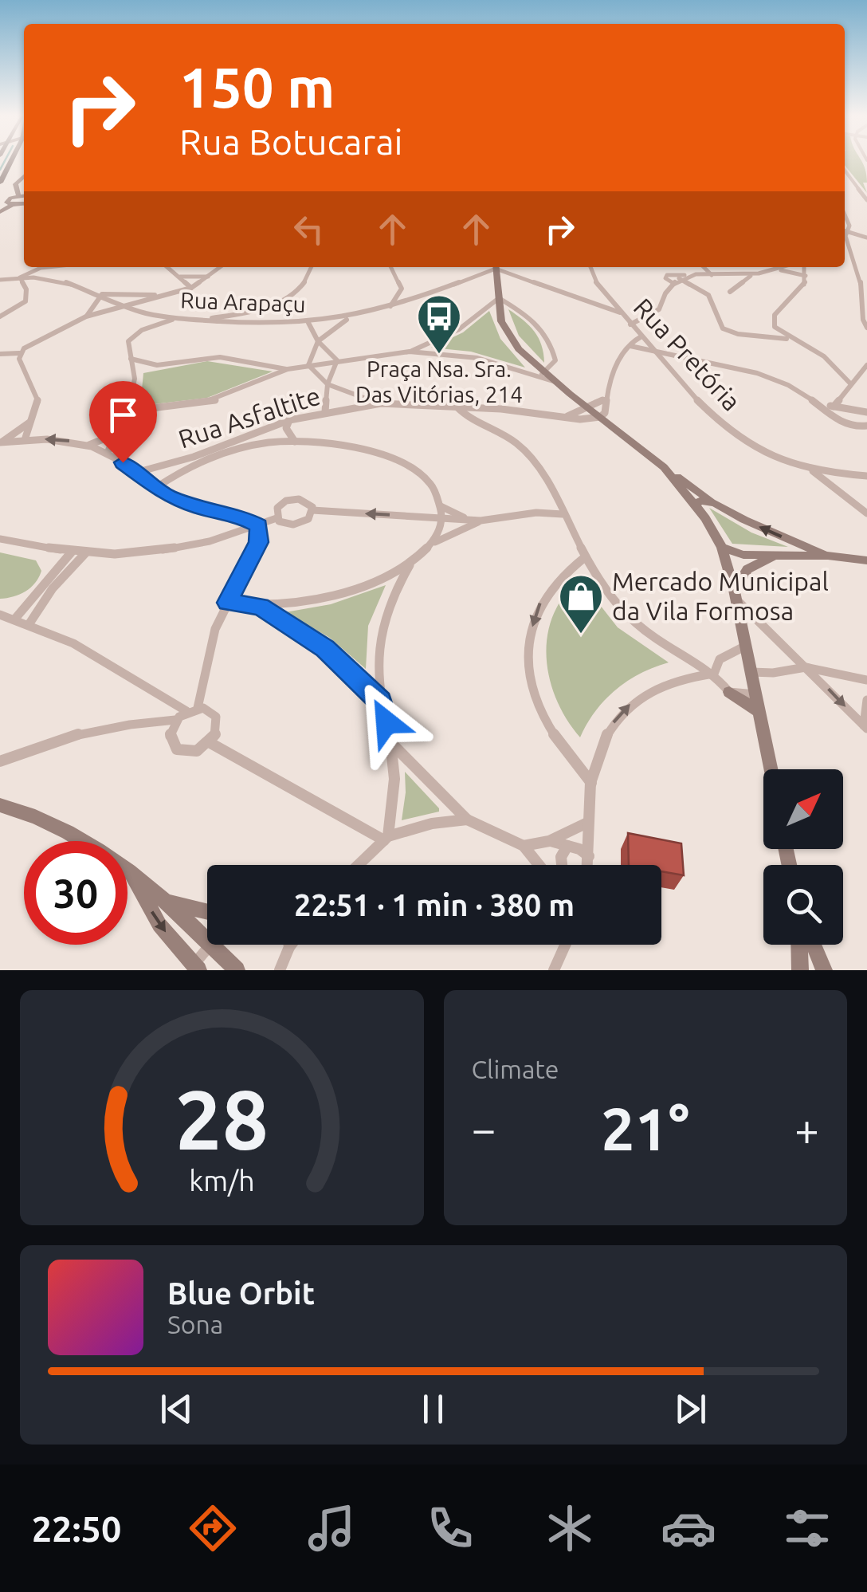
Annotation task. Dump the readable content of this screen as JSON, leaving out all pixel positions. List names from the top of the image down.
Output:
{
  "streets": {
    "street": ["Rua Arapaçu", "Rua Pretória", "Rua Asfaltite"]
  },
  "places": {
    "bus stop": ["Praça Nsa. Sra. Das Vitórias, 214"],
    "shop": ["Mercado Municipal da Vila Formosa"]
  },
  "north": "top right",
  "page": {
    "turn": ["150 m", "Rua Botucarai"],
    "limit": "30",
    "trip": "22:51 · 1 min · 380 m",
    "tile": "Climate",
    "heat": ["−", "21°", "+"],
    "song": ["Blue Orbit", "Sona"],
    "tabs": "22:50",
    "gauge": ["28", "km/h"]
  }
}
